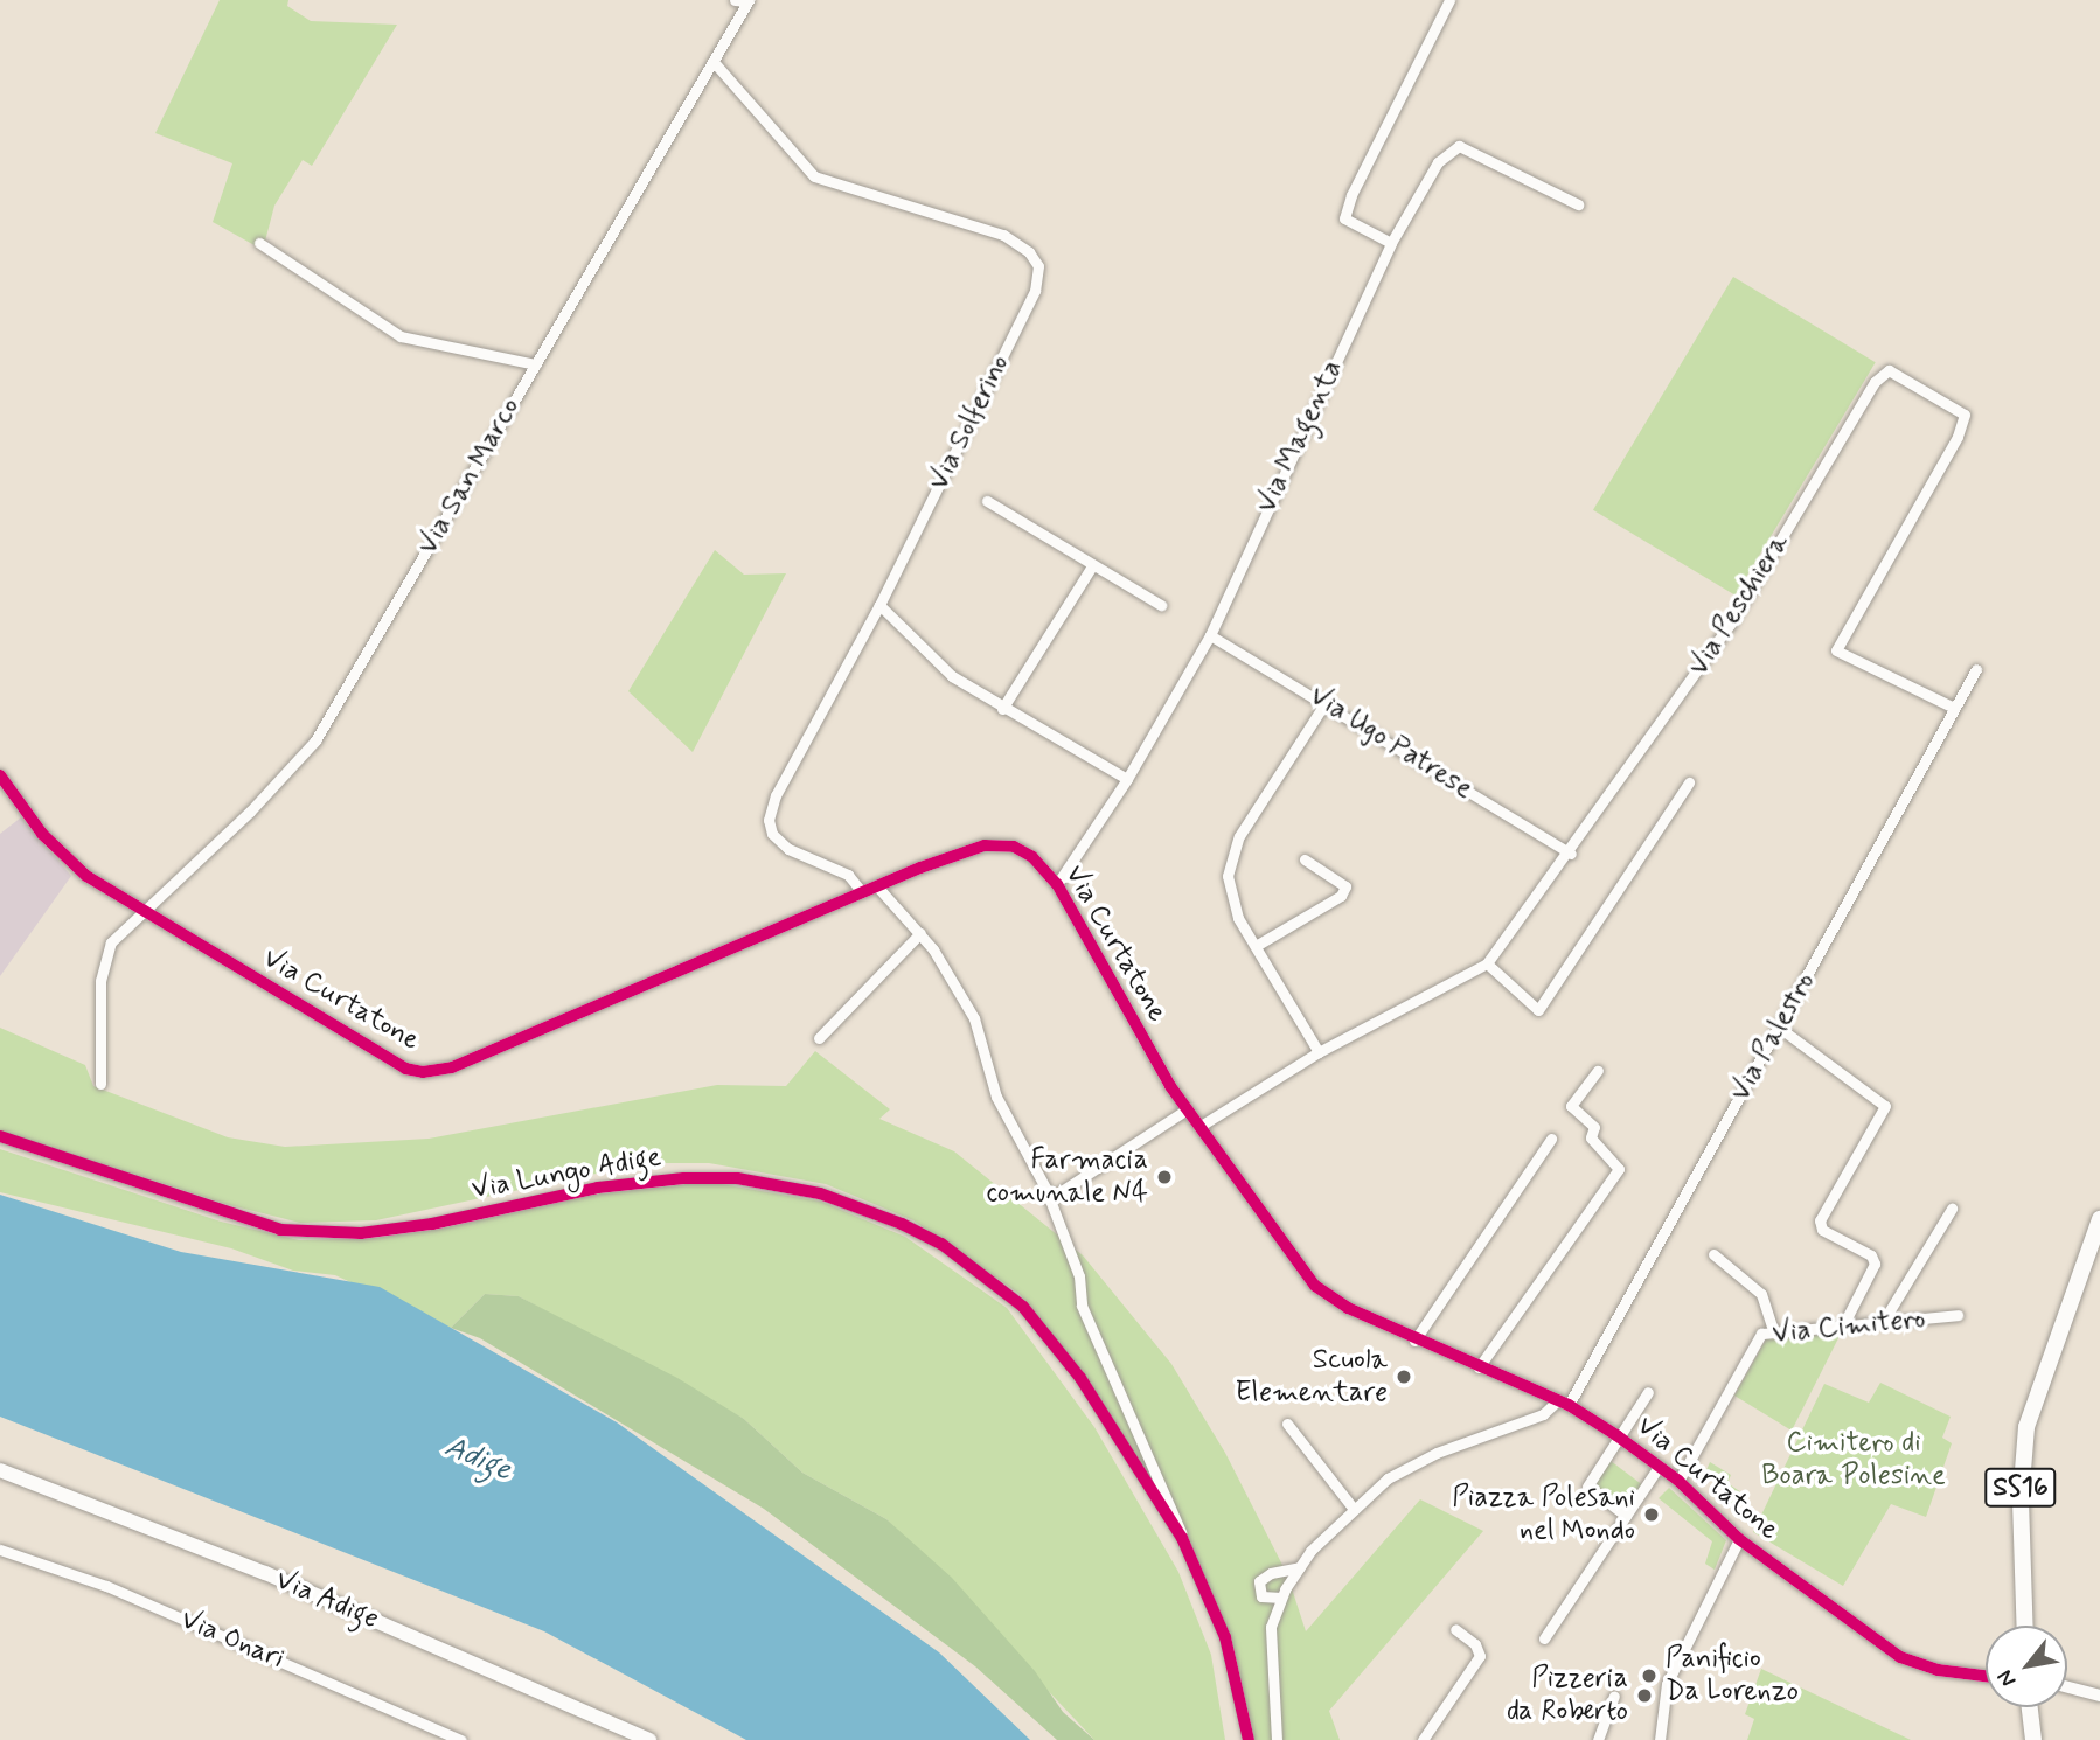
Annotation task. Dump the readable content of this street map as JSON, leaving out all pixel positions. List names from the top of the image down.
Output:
{
  "streets": {
    "main road": ["SS16", "Via Adige"],
    "street": [
      "Via Solferino",
      "Via Magenta",
      "Via San Marco",
      "Via Peschiera",
      "Via Ugo Patrese",
      "Via Curtatone",
      "Via Palestro",
      "Via Lungo Adige",
      "Via Cimitero",
      "Via Onari"
    ]
  },
  "crossings": [
    ["Via Solferino", "Via San Marco"],
    ["Via Solferino", "Via Curtatone"],
    ["Via Magenta", "Via Ugo Patrese"],
    ["Via Magenta", "Via Curtatone"],
    ["Via San Marco", "Via Curtatone"],
    ["Via Peschiera", "Via Ugo Patrese"],
    ["Via Peschiera", "Via Curtatone"],
    ["Via Peschiera", "Via Palestro"],
    ["Via Curtatone", "Via Palestro"],
    ["Via Curtatone", "Via Cimitero"]
  ],
  "water": ["Adige"],
  "parks": ["Cimitero di Boara Polesine"],
  "places": [
    "Farmacia comunale N4",
    "Scuola Elementare",
    "Piazza Polesani nel Mondo",
    "Panificio Da Lorenzo",
    "Pizzeria da Roberto"
  ],
  "north": "bottom left"
}
